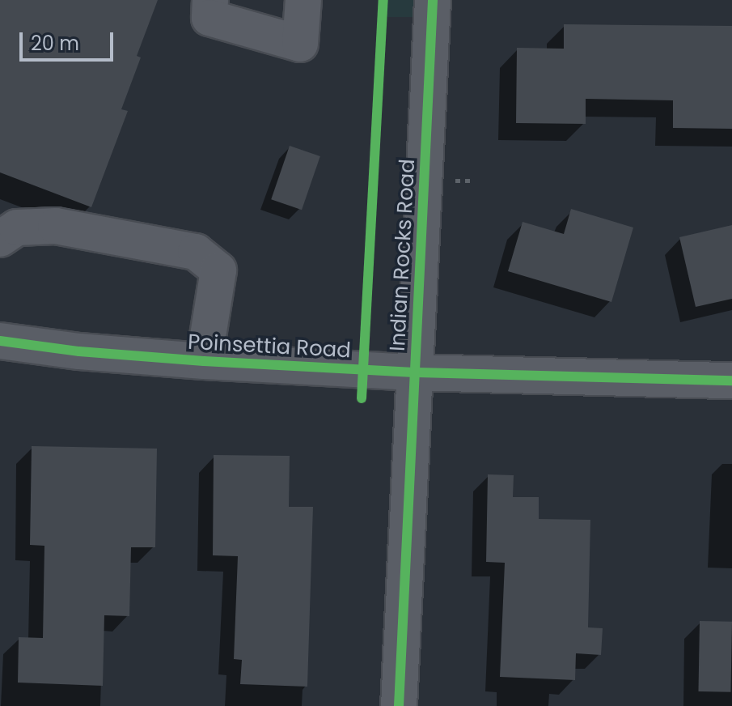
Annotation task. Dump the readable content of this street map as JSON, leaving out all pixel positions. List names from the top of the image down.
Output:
{
  "streets": {
    "street": ["Indian Rocks Road", "Poinsettia Road"]
  },
  "crossings": [
    ["Indian Rocks Road", "Poinsettia Road"]
  ],
  "scale_bar": "20 m"
}
